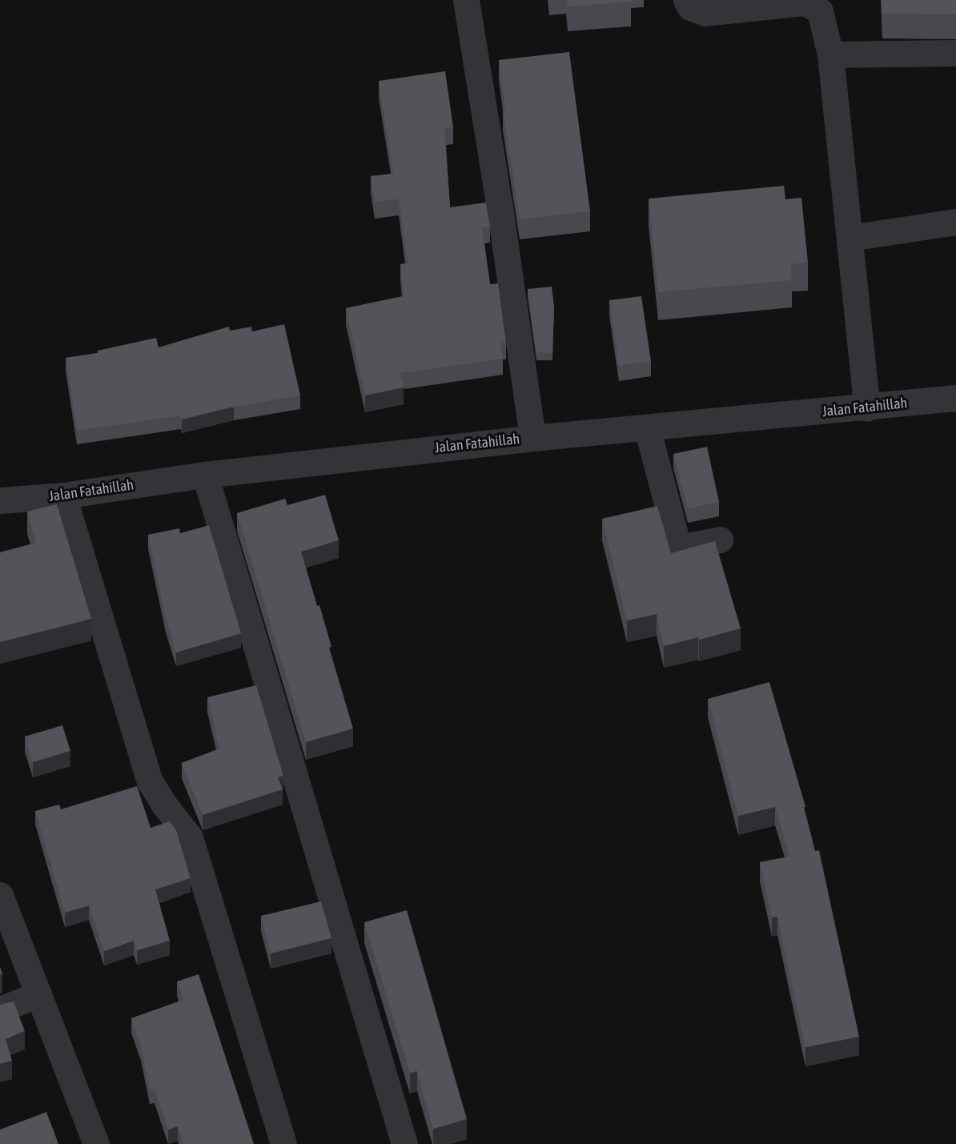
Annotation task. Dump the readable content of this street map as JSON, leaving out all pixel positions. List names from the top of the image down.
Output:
{
  "streets": {
    "street": ["Jalan Fatahillah"]
  }
}
